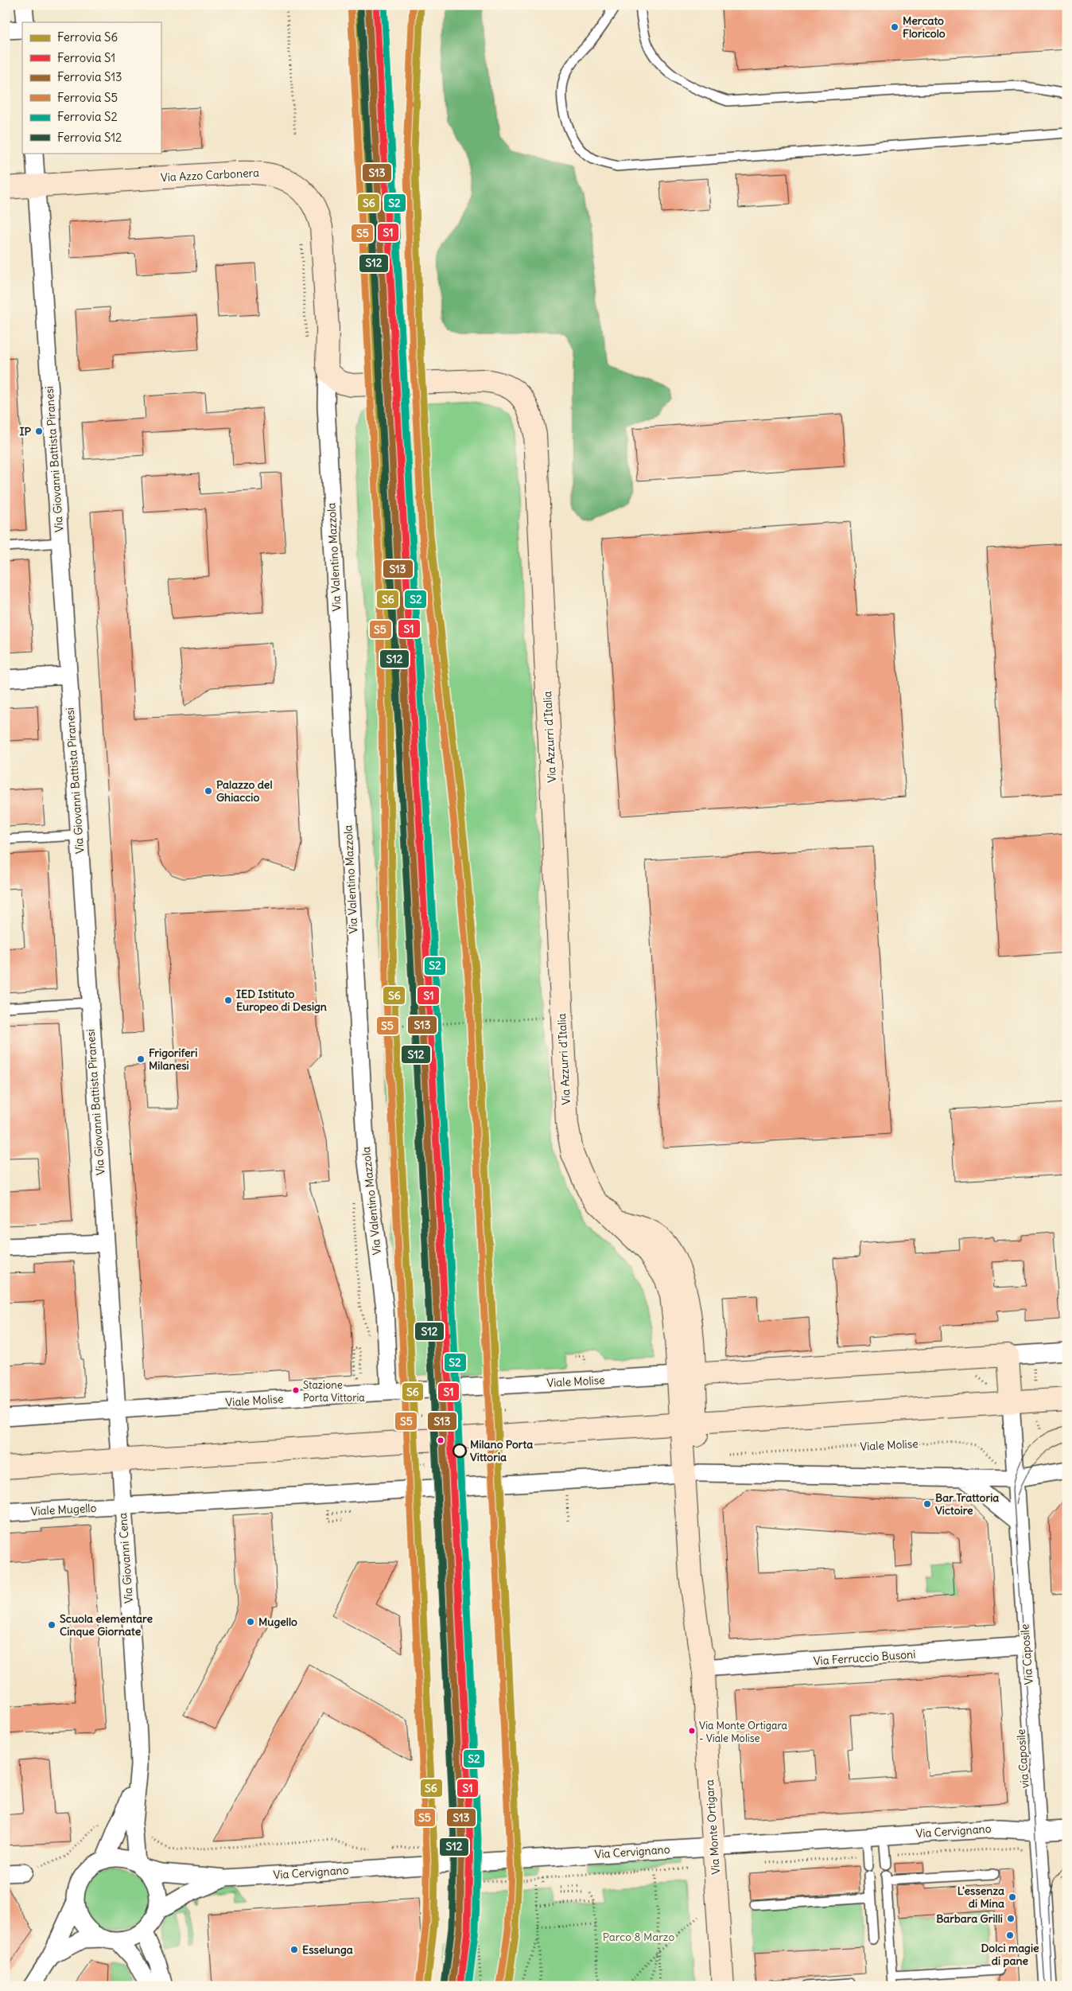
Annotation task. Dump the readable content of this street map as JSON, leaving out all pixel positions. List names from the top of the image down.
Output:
{
  "streets": {
    "street": [
      "Via Azzo Carbonera",
      "Via Giovanni Battista Piranesi",
      "Via Valentino Mazzola",
      "Via Azzurri d'Italia",
      "Viale Molise",
      "Viale Mugello",
      "Via Giovanni Cena",
      "Via Caposile",
      "Via Ferruccio Busoni",
      "Via Monte Ortigara",
      "Via Cervignano"
    ]
  },
  "crossings": [
    ["Via Azzo Carbonera", "Via Giovanni Battista Piranesi"],
    ["Via Azzo Carbonera", "Via Valentino Mazzola"],
    ["Via Azzo Carbonera", "Via Azzurri d'Italia"],
    ["Via Giovanni Battista Piranesi", "Viale Molise"],
    ["Via Giovanni Battista Piranesi", "Via Giovanni Cena"],
    ["Via Valentino Mazzola", "Via Azzurri d'Italia"],
    ["Via Valentino Mazzola", "Viale Molise"],
    ["Via Azzurri d'Italia", "Viale Molise"],
    ["Viale Molise", "Via Giovanni Cena"],
    ["Viale Molise", "Via Caposile"],
    ["Viale Mugello", "Via Giovanni Cena"],
    ["Via Giovanni Cena", "Via Cervignano"],
    ["Via Caposile", "Via Ferruccio Busoni"],
    ["Via Caposile", "Via Cervignano"],
    ["Via Ferruccio Busoni", "Via Monte Ortigara"],
    ["Via Monte Ortigara", "Via Cervignano"]
  ],
  "parks": ["Parco 8 Marzo"],
  "places": [
    "Mercato Floricolo",
    "IP",
    "Palazzo del Ghiaccio",
    "IED Istituto Europeo di Design",
    "Frigoriferi Milanesi",
    "Stazione Porta Vittoria",
    "Milano Porta Vittoria",
    "Bar Trattoria Victoire",
    "Mugello",
    "Scuola elementare Cinque Giornate",
    "Via Monte Ortigara - Viale Molise",
    "L'essenza di Mina",
    "Barbara Grilli",
    "Dolci magie di pane",
    "Esselunga"
  ],
  "lines": [
    "rail line S6",
    "rail line S1",
    "rail line S13",
    "rail line S5",
    "rail line S2",
    "rail line S12"
  ],
  "legend": [
    "Ferrovia S6",
    "Ferrovia S1",
    "Ferrovia S13",
    "Ferrovia S5",
    "Ferrovia S2",
    "Ferrovia S12"
  ]
}
